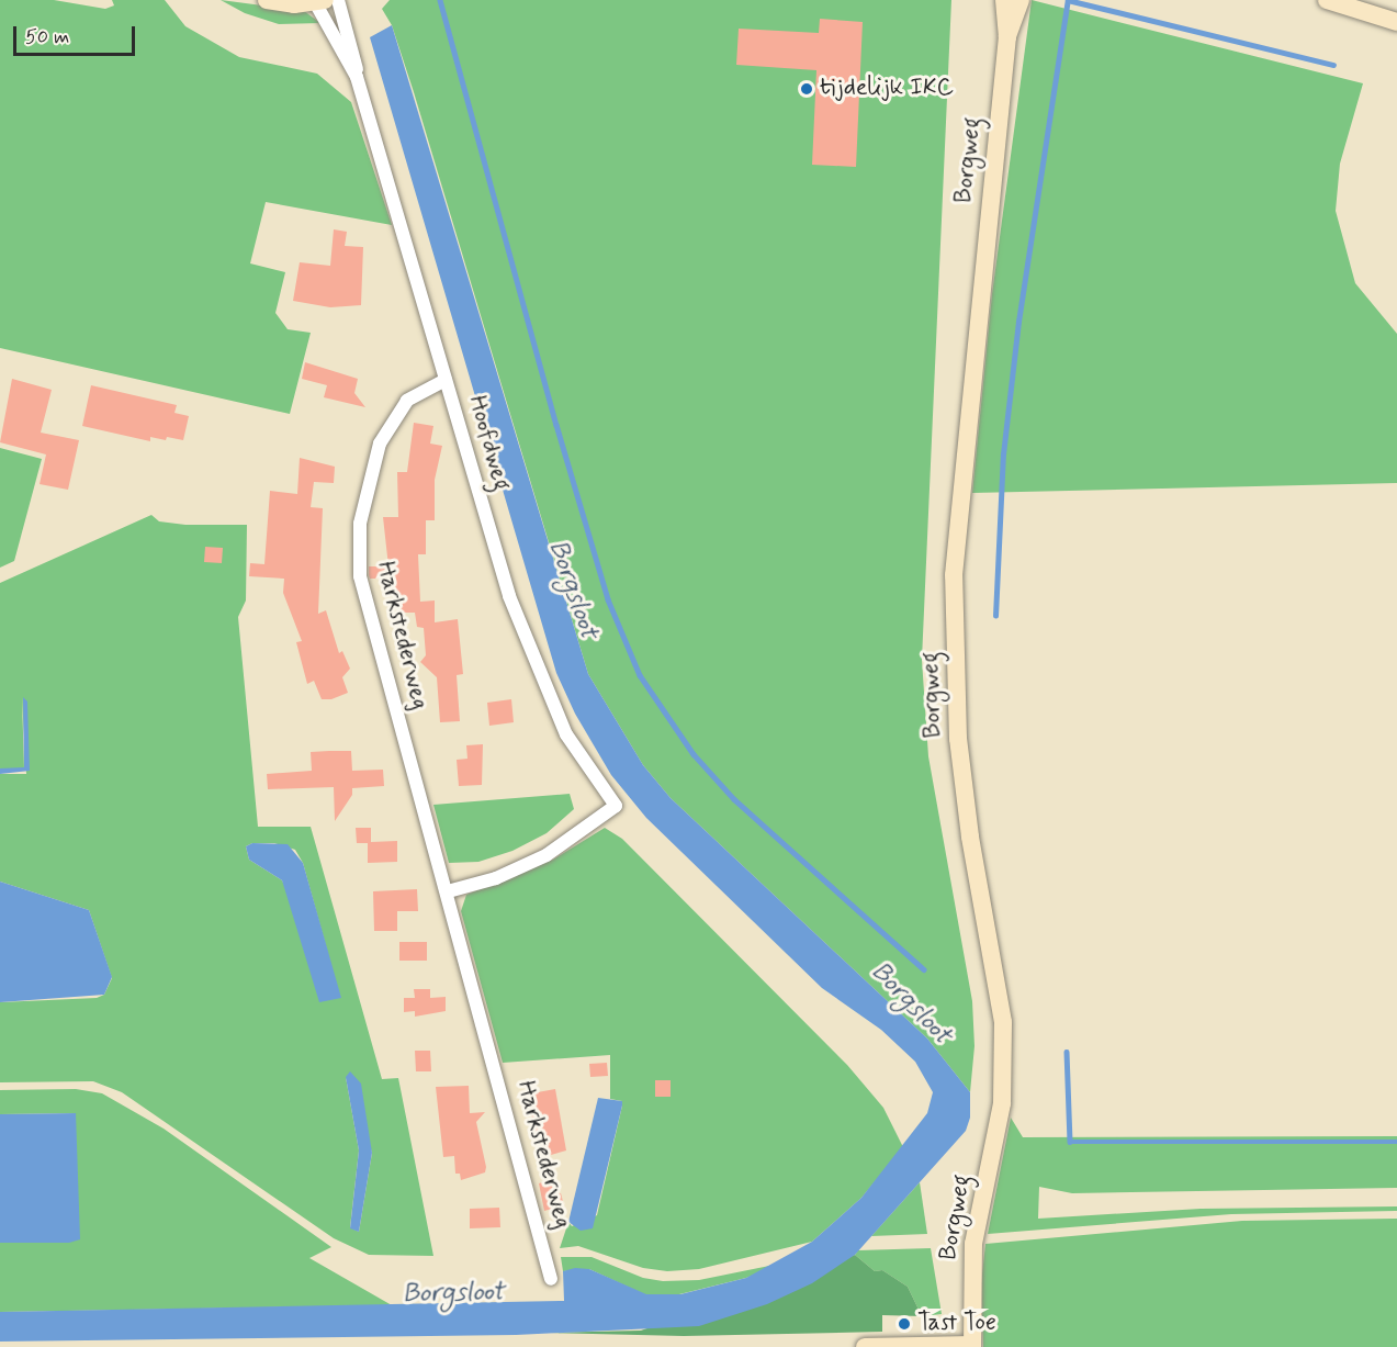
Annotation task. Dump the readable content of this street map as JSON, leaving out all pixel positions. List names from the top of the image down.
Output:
{
  "streets": {
    "main road": ["Borgweg"],
    "street": ["Hoofdweg", "Harkstederweg"]
  },
  "crossings": [
    ["Hoofdweg", "Harkstederweg"]
  ],
  "water": ["Borgsloot"],
  "places": ["tijdelijk IKC", "Tast Toe"],
  "scale_bar": "50 m"
}
